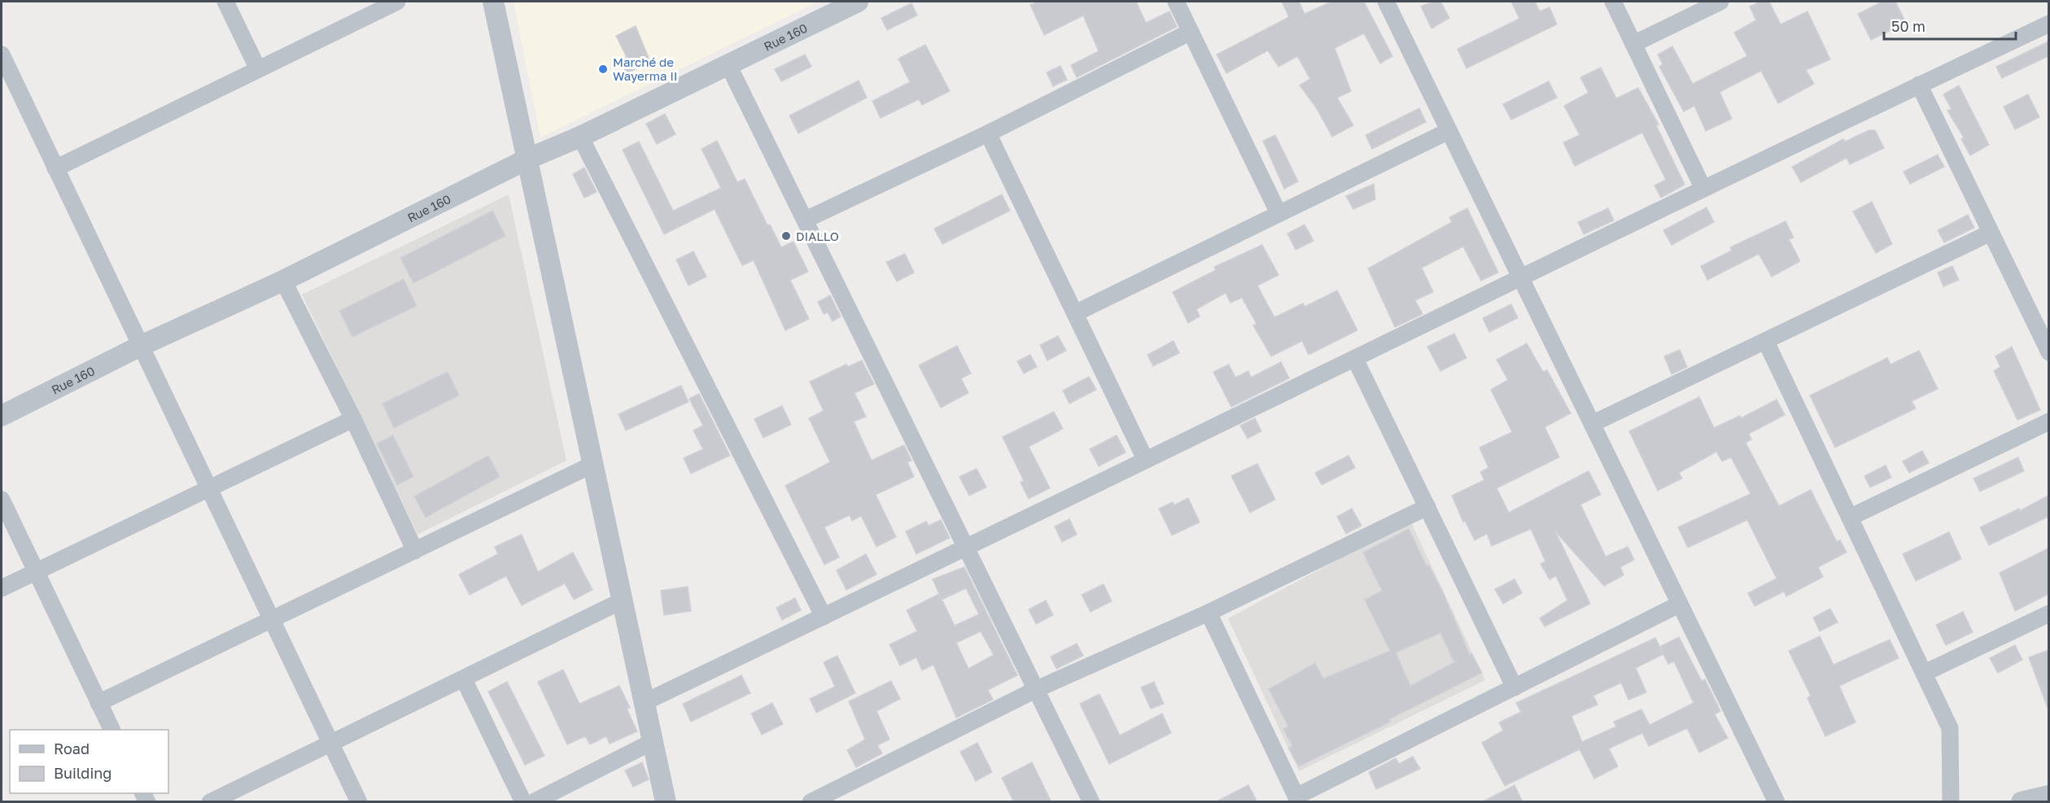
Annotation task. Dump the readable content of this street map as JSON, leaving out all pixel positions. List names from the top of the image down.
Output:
{
  "streets": {
    "street": ["Rue 160"]
  },
  "places": ["Marché de Wayerma II", "DIALLO"],
  "legend": ["Road", "Building"],
  "scale_bar": "50 m"
}
